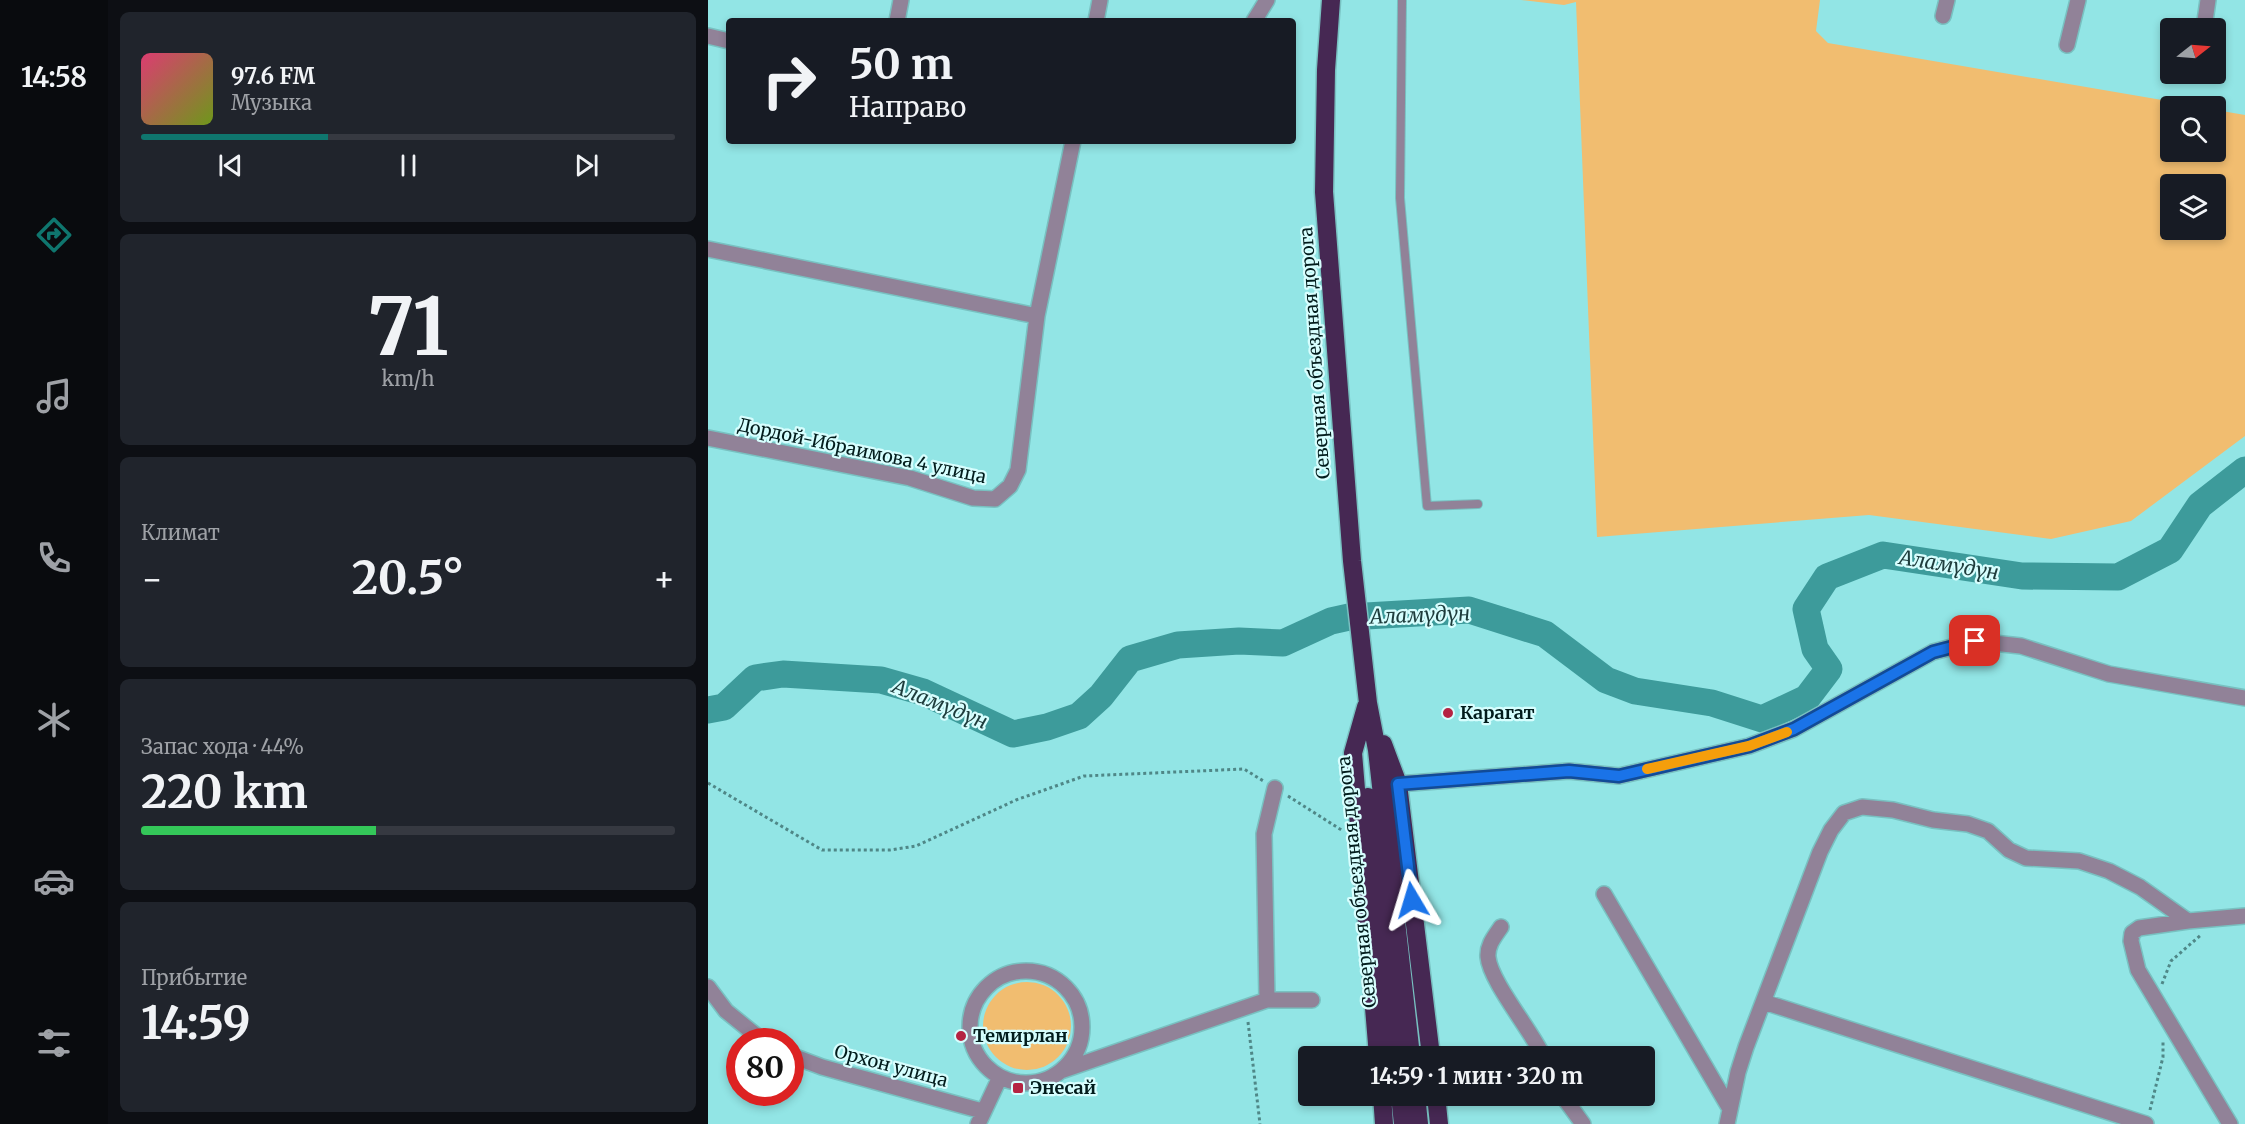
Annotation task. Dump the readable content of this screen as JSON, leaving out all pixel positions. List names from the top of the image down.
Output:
{
  "streets": {
    "highway": ["Северная объездная дорога"],
    "street": ["Дордой-Ибраимова 4 улица", "Орхон улица"]
  },
  "water": ["Аламүдүн"],
  "places": {
    "other": ["Карагат", "Темирлан"],
    "transit": ["Энесай"]
  },
  "north": "right",
  "page": {
    "tabs": "14:58",
    "turn": ["50 m", "Направо"],
    "song": ["97.6 FM", "Музыка"],
    "tile": [
      ["71", "km/h"],
      "Климат",
      ["Запас хода · 44%", "220 km"],
      ["Прибытие", "14:59"]
    ],
    "heat": ["−", "20.5°", "+"],
    "limit": "80",
    "trip": "14:59 · 1 мин · 320 m"
  }
}
